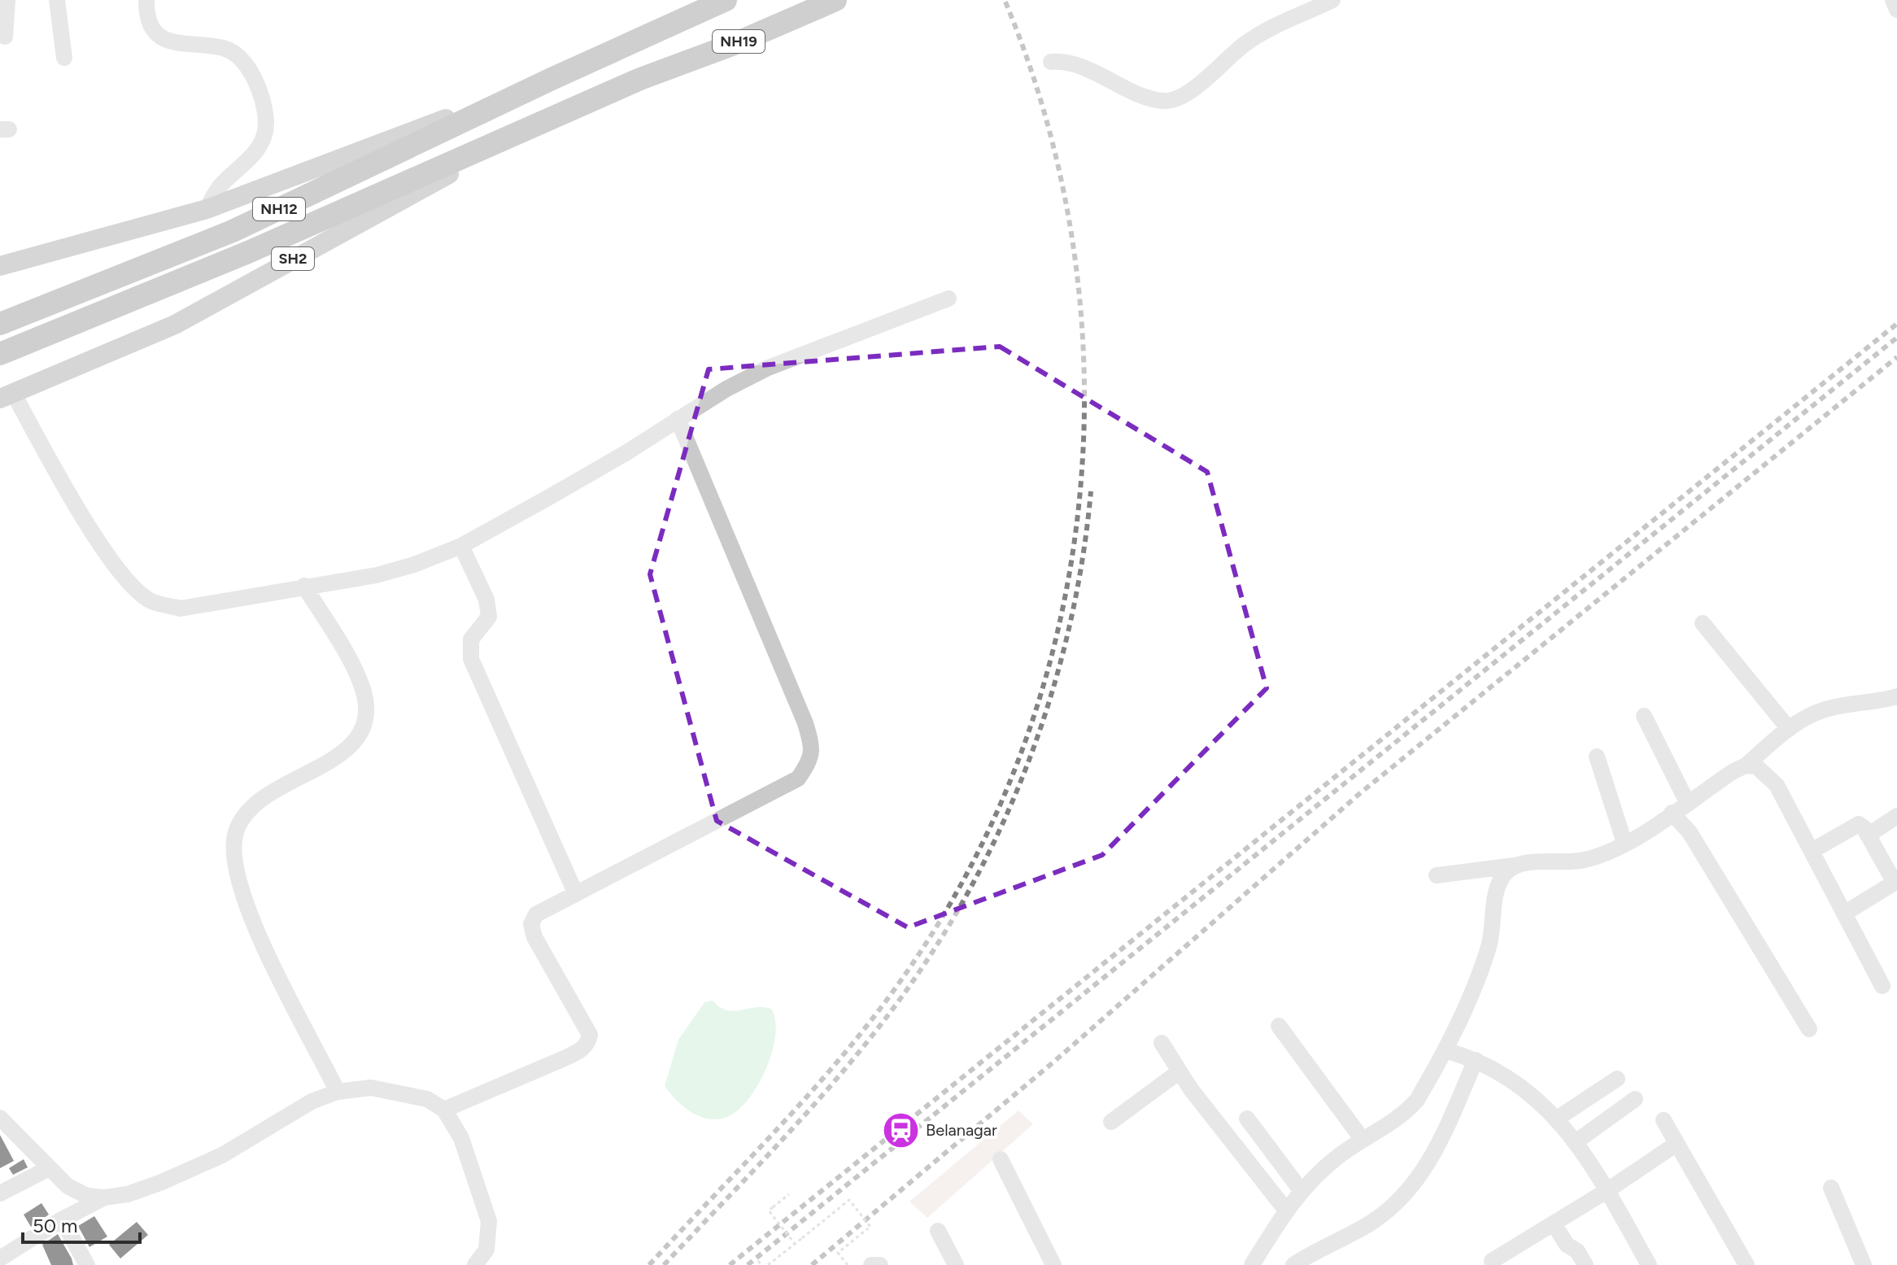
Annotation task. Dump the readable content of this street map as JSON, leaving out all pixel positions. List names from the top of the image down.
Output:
{
  "streets": {
    "highway": ["NH19", "NH12"],
    "main road": ["SH2"]
  },
  "crossings": [
    ["NH19", "NH12"],
    ["NH12", "SH2"]
  ],
  "places": {
    "station": ["Belanagar"]
  },
  "scale_bar": "50 m"
}
